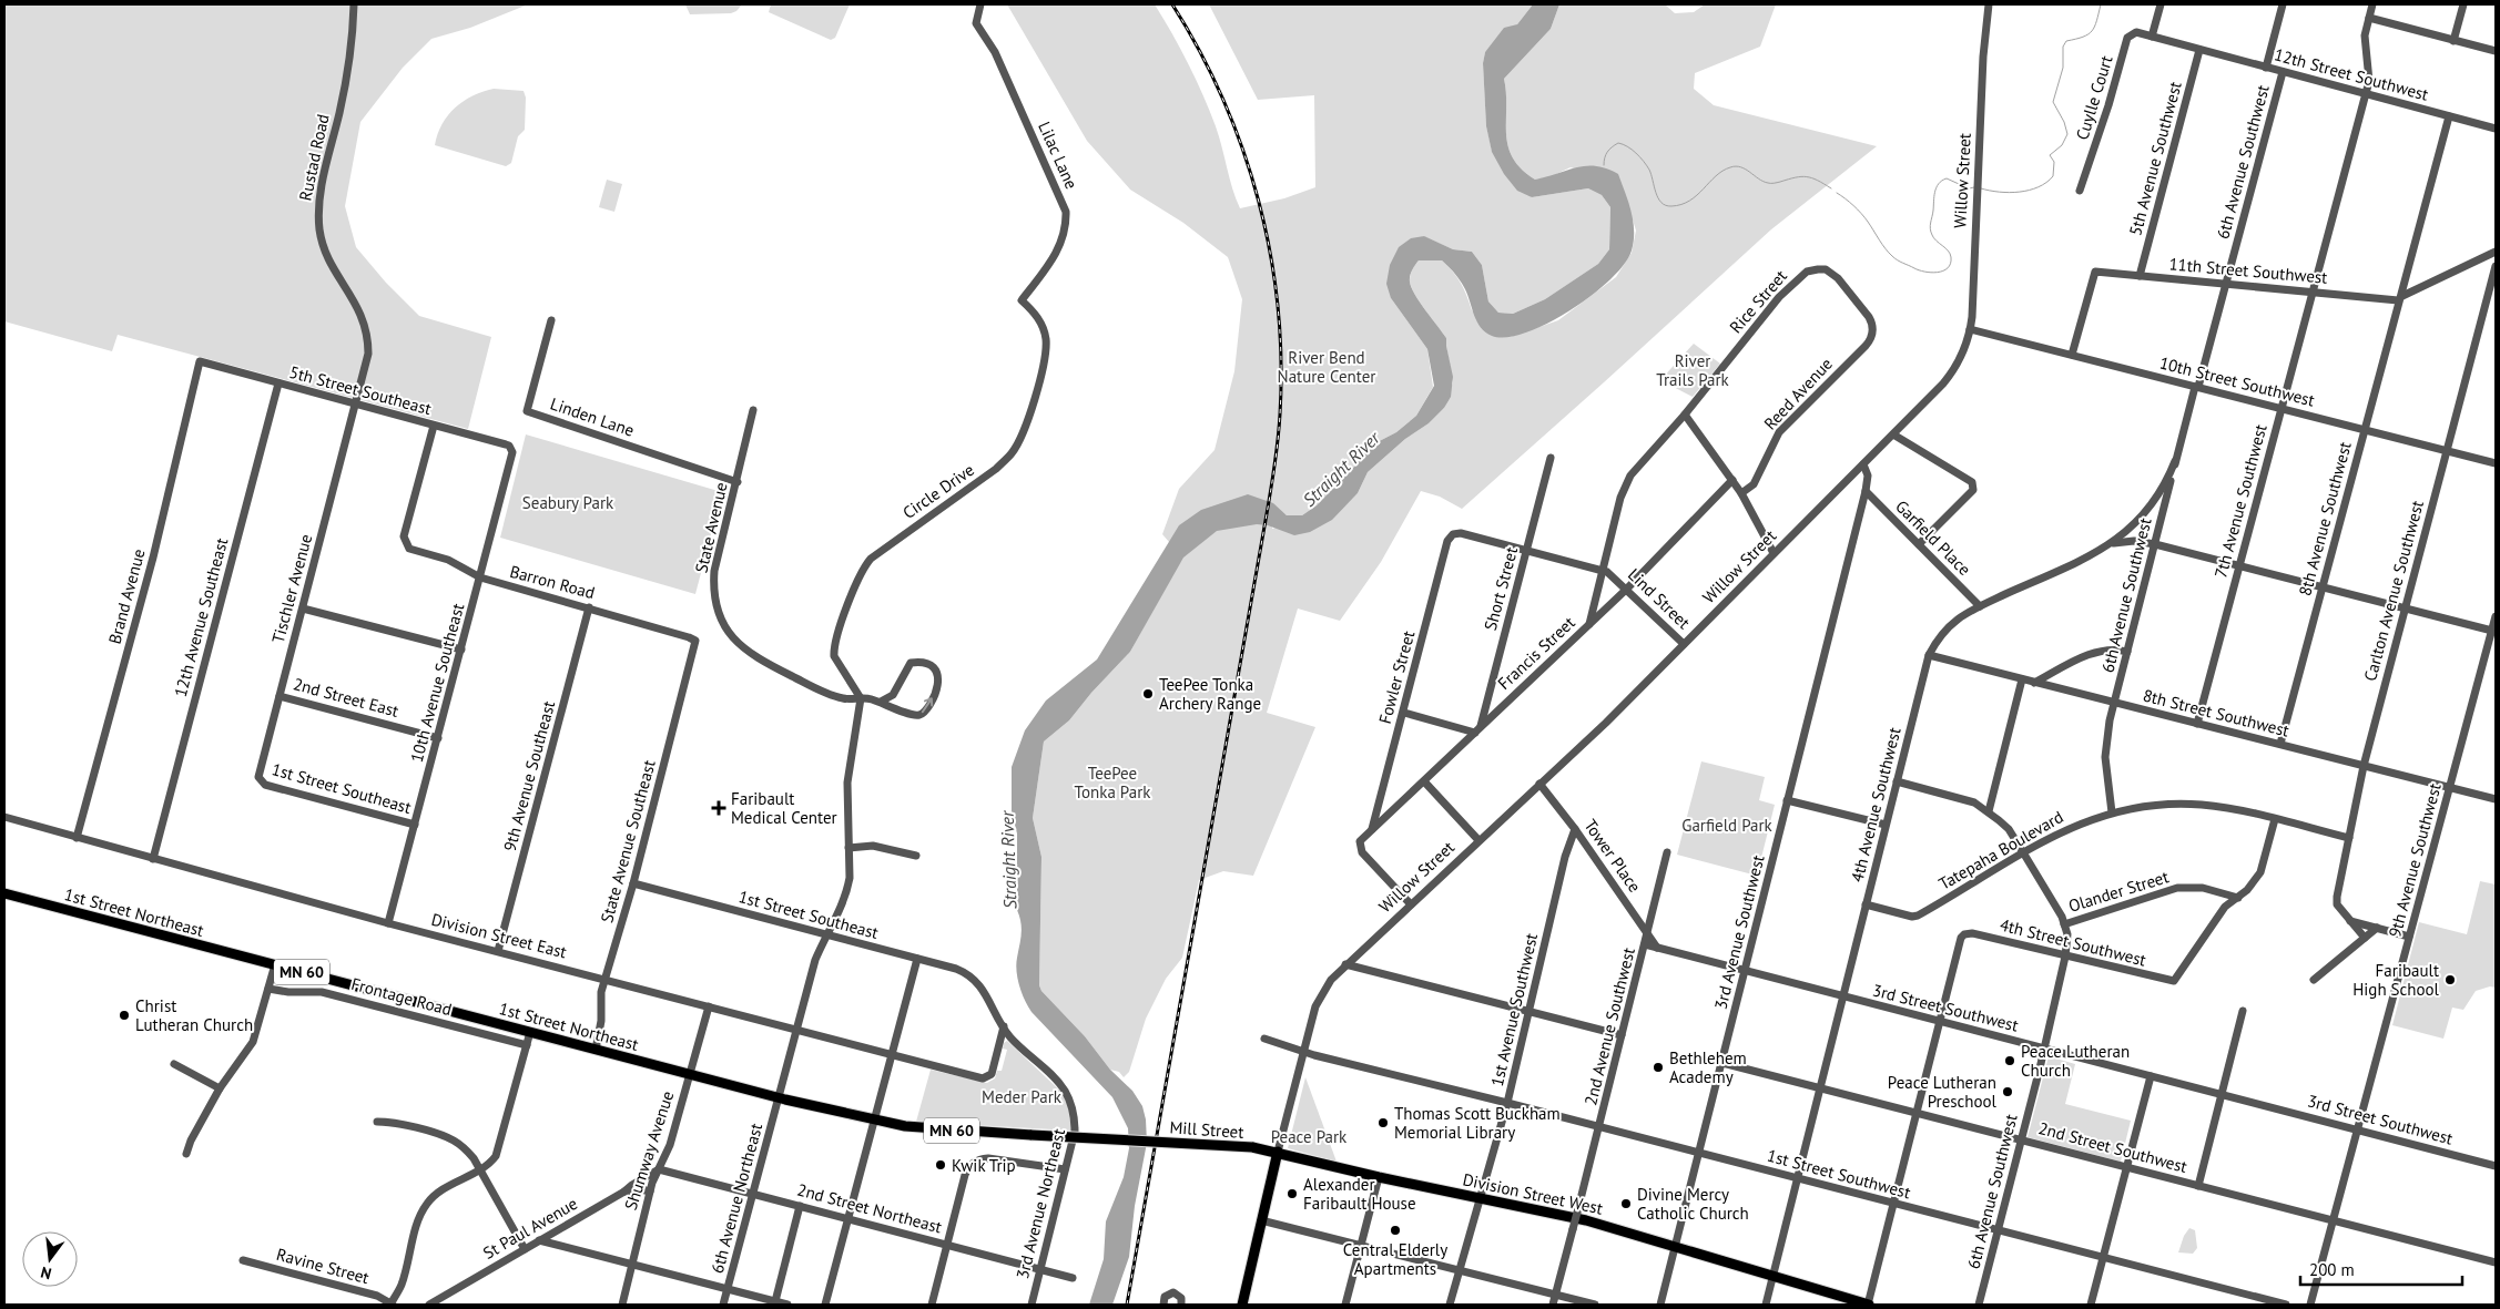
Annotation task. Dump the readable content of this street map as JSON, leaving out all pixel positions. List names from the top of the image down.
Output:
{
  "streets": {
    "main road": [
      "1st Street Northeast",
      "MN 60",
      "Mill Street",
      "Division Street West"
    ],
    "street": [
      "12th Street Southwest",
      "Cuylle Court",
      "Lilac Lane",
      "Rustad Road",
      "5th Avenue Southwest",
      "6th Avenue Southwest",
      "Willow Street",
      "11th Street Southwest",
      "Rice Street",
      "10th Street Southwest",
      "5th Street Southeast",
      "Reed Avenue",
      "Linden Lane",
      "Circle Drive",
      "7th Avenue Southwest",
      "8th Avenue Southwest",
      "State Avenue",
      "Garfield Place",
      "Barron Road",
      "Tischler Avenue",
      "Short Street",
      "Carlton Avenue Southwest",
      "Brand Avenue",
      "Lind Street",
      "12th Avenue Southeast",
      "Francis Street",
      "Fowler Street",
      "10th Avenue Southeast",
      "2nd Street East",
      "8th Street Southwest",
      "9th Avenue Southeast",
      "1st Street Southeast",
      "4th Avenue Southwest",
      "State Avenue Southeast",
      "Tatepaha Boulevard",
      "Tower Place",
      "9th Avenue Southwest",
      "Olander Street",
      "3rd Avenue Southwest",
      "Division Street East",
      "4th Street Southwest",
      "Frontage Road",
      "3rd Street Southwest",
      "1st Avenue Southwest",
      "2nd Avenue Southwest",
      "2nd Street Southwest",
      "Shumway Avenue",
      "1st Street Southwest",
      "6th Avenue Northeast",
      "3rd Avenue Northeast",
      "2nd Street Northeast",
      "St Paul Avenue",
      "Ravine Street"
    ]
  },
  "crossings": [
    ["12th Street Southwest", "Cuylle Court"],
    ["12th Street Southwest", "5th Avenue Southwest"],
    ["12th Street Southwest", "6th Avenue Southwest"],
    ["12th Street Southwest", "7th Avenue Southwest"],
    ["12th Street Southwest", "8th Avenue Southwest"],
    ["Cuylle Court", "5th Avenue Southwest"],
    ["Lilac Lane", "Circle Drive"],
    ["Rustad Road", "5th Street Southeast"],
    ["Rustad Road", "Tischler Avenue"],
    ["5th Avenue Southwest", "11th Street Southwest"],
    ["6th Avenue Southwest", "11th Street Southwest"],
    ["6th Avenue Southwest", "10th Street Southwest"],
    ["6th Avenue Southwest", "8th Street Southwest"],
    ["6th Avenue Southwest", "4th Avenue Southwest"],
    ["6th Avenue Southwest", "Tatepaha Boulevard"],
    ["6th Avenue Southwest", "Olander Street"],
    ["6th Avenue Southwest", "4th Street Southwest"],
    ["6th Avenue Southwest", "3rd Street Southwest"],
    ["6th Avenue Southwest", "2nd Street Southwest"],
    ["6th Avenue Southwest", "1st Street Southwest"],
    ["Willow Street", "10th Street Southwest"],
    ["Willow Street", "Lind Street"],
    ["Willow Street", "Francis Street"],
    ["Willow Street", "Tower Place"],
    ["Willow Street", "3rd Avenue Southwest"],
    ["Willow Street", "Mill Street"],
    ["Willow Street", "1st Street Southwest"],
    ["11th Street Southwest", "10th Street Southwest"],
    ["11th Street Southwest", "7th Avenue Southwest"],
    ["11th Street Southwest", "8th Avenue Southwest"],
    ["Rice Street", "Reed Avenue"],
    ["Rice Street", "Lind Street"],
    ["Rice Street", "Francis Street"],
    ["10th Street Southwest", "7th Avenue Southwest"],
    ["10th Street Southwest", "8th Avenue Southwest"],
    ["10th Street Southwest", "Carlton Avenue Southwest"],
    ["5th Street Southeast", "Barron Road"],
    ["5th Street Southeast", "Tischler Avenue"],
    ["5th Street Southeast", "Brand Avenue"],
    ["5th Street Southeast", "12th Avenue Southeast"],
    ["5th Street Southeast", "10th Avenue Southeast"],
    ["Linden Lane", "State Avenue"],
    ["Circle Drive", "State Avenue"],
    ["Circle Drive", "6th Avenue Northeast"],
    ["7th Avenue Southwest", "8th Street Southwest"],
    ["8th Avenue Southwest", "8th Street Southwest"],
    ["State Avenue", "6th Avenue Northeast"],
    ["Garfield Place", "4th Avenue Southwest"],
    ["Garfield Place", "3rd Avenue Southwest"],
    ["Barron Road", "10th Avenue Southeast"],
    ["Barron Road", "9th Avenue Southeast"],
    ["Barron Road", "State Avenue Southeast"],
    ["Tischler Avenue", "2nd Street East"],
    ["Tischler Avenue", "1st Street Southeast"],
    ["Short Street", "Lind Street"],
    ["Short Street", "Francis Street"],
    ["Carlton Avenue Southwest", "8th Street Southwest"],
    ["Carlton Avenue Southwest", "Tatepaha Boulevard"],
    ["Brand Avenue", "Division Street East"],
    ["Lind Street", "Francis Street"],
    ["Lind Street", "Fowler Street"],
    ["12th Avenue Southeast", "Division Street East"],
    ["Francis Street", "Fowler Street"],
    ["10th Avenue Southeast", "2nd Street East"],
    ["10th Avenue Southeast", "1st Street Southeast"],
    ["10th Avenue Southeast", "Division Street East"],
    ["8th Street Southwest", "4th Avenue Southwest"],
    ["8th Street Southwest", "9th Avenue Southwest"],
    ["9th Avenue Southeast", "Division Street East"],
    ["1st Street Southeast", "State Avenue Southeast"],
    ["1st Street Southeast", "Division Street East"],
    ["1st Street Southeast", "6th Avenue Northeast"],
    ["1st Street Southeast", "3rd Avenue Northeast"],
    ["4th Avenue Southwest", "Tatepaha Boulevard"],
    ["4th Avenue Southwest", "3rd Street Southwest"],
    ["4th Avenue Southwest", "2nd Street Southwest"],
    ["4th Avenue Southwest", "1st Street Southwest"],
    ["4th Avenue Southwest", "Division Street West"],
    ["State Avenue Southeast", "1st Street Northeast"],
    ["State Avenue Southeast", "Division Street East"],
    ["Tower Place", "3rd Street Southwest"],
    ["Tower Place", "1st Avenue Southwest"],
    ["Tower Place", "2nd Avenue Southwest"],
    ["9th Avenue Southwest", "3rd Street Southwest"],
    ["9th Avenue Southwest", "2nd Street Southwest"],
    ["1st Street Northeast", "Mill Street"],
    ["1st Street Northeast", "Shumway Avenue"],
    ["1st Street Northeast", "6th Avenue Northeast"],
    ["3rd Avenue Southwest", "3rd Street Southwest"],
    ["3rd Avenue Southwest", "2nd Street Southwest"],
    ["3rd Avenue Southwest", "1st Street Southwest"],
    ["3rd Avenue Southwest", "Division Street West"],
    ["Division Street East", "Shumway Avenue"],
    ["Division Street East", "6th Avenue Northeast"],
    ["Division Street East", "3rd Avenue Northeast"],
    ["4th Street Southwest", "3rd Street Southwest"],
    ["3rd Street Southwest", "2nd Avenue Southwest"],
    ["1st Avenue Southwest", "1st Street Southwest"],
    ["1st Avenue Southwest", "Division Street West"],
    ["2nd Avenue Southwest", "1st Street Southwest"],
    ["Shumway Avenue", "2nd Street Northeast"],
    ["Shumway Avenue", "St Paul Avenue"],
    ["6th Avenue Northeast", "2nd Street Northeast"],
    ["3rd Avenue Northeast", "2nd Street Northeast"]
  ],
  "water": ["Straight River"],
  "parks": [
    "River Bend Nature Center",
    "River Trails Park",
    "Seabury Park",
    "TeePee Tonka Park",
    "Garfield Park",
    "Meder Park",
    "Peace Park"
  ],
  "places": {
    "other": [
      "TeePee Tonka Archery Range",
      "Faribault High School",
      "Christ Lutheran Church",
      "Peace Lutheran Church",
      "Bethlehem Academy",
      "Peace Lutheran Preschool",
      "Thomas Scott Buckham Memorial Library",
      "Kwik Trip",
      "Alexander Faribault House",
      "Divine Mercy Catholic Church",
      "Central Elderly Apartments"
    ],
    "health": ["Faribault Medical Center"]
  },
  "scale_bar": "200 m",
  "north": "bottom"
}
